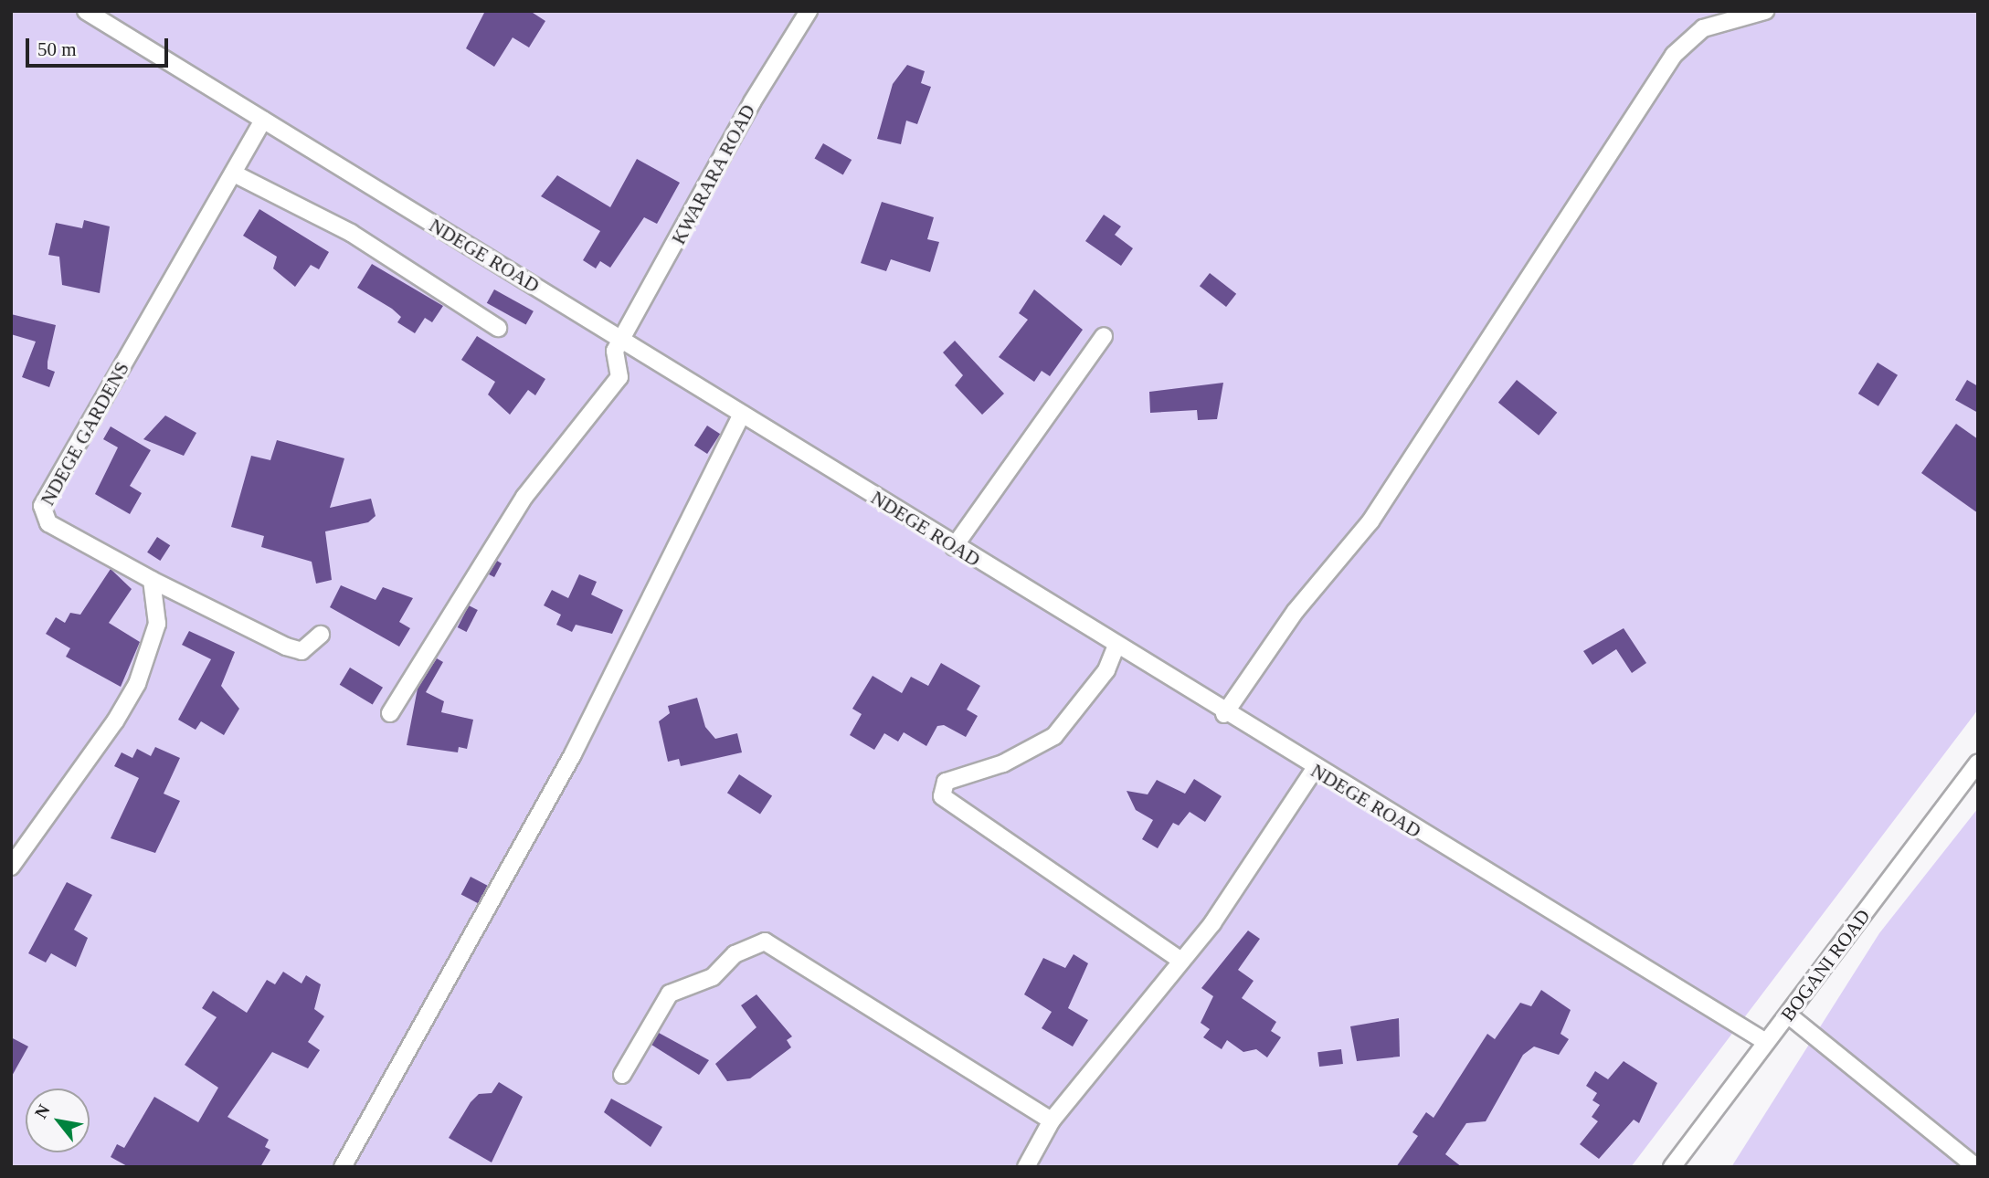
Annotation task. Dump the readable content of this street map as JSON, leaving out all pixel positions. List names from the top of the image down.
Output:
{
  "streets": {
    "street": [
      "KWARARA ROAD",
      "NDEGE ROAD",
      "NDEGE GARDENS",
      "BOGANI ROAD"
    ]
  },
  "crossings": [
    ["KWARARA ROAD", "NDEGE ROAD"],
    ["NDEGE ROAD", "NDEGE GARDENS"],
    ["NDEGE ROAD", "BOGANI ROAD"]
  ],
  "scale_bar": "50 m",
  "north": "top left"
}
